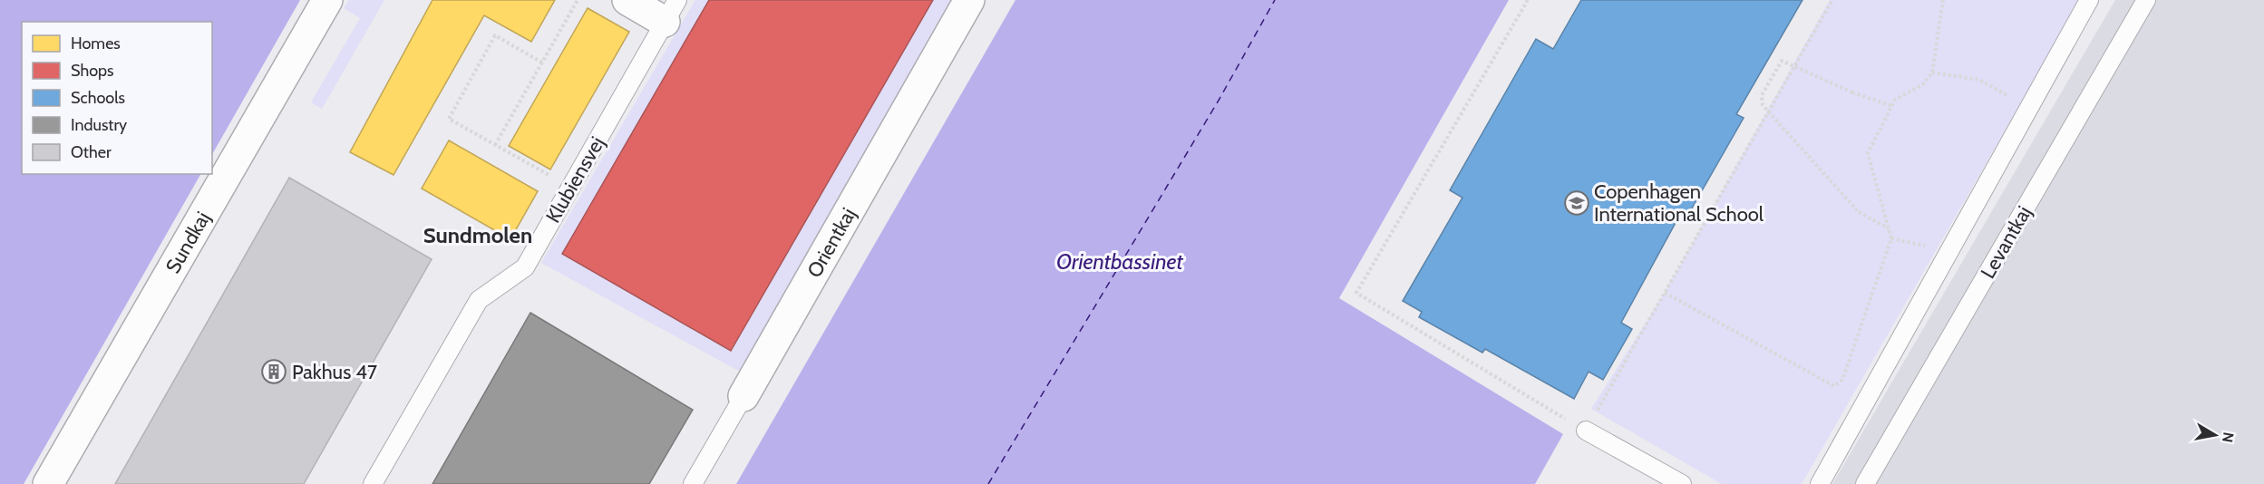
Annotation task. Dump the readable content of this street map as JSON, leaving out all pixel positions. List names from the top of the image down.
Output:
{
  "streets": {
    "street": ["Sundkaj", "Orientkaj"],
    "lane": ["Klubiensvej", "Levantkaj"]
  },
  "districts": ["Sundmolen"],
  "water": ["Orientbassinet"],
  "places": {
    "school or university": ["Copenhagen International School"],
    "building": ["Pakhus 47"]
  },
  "legend": [
    "Homes",
    "Shops",
    "Schools",
    "Industry",
    "Other"
  ],
  "north": "right"
}
